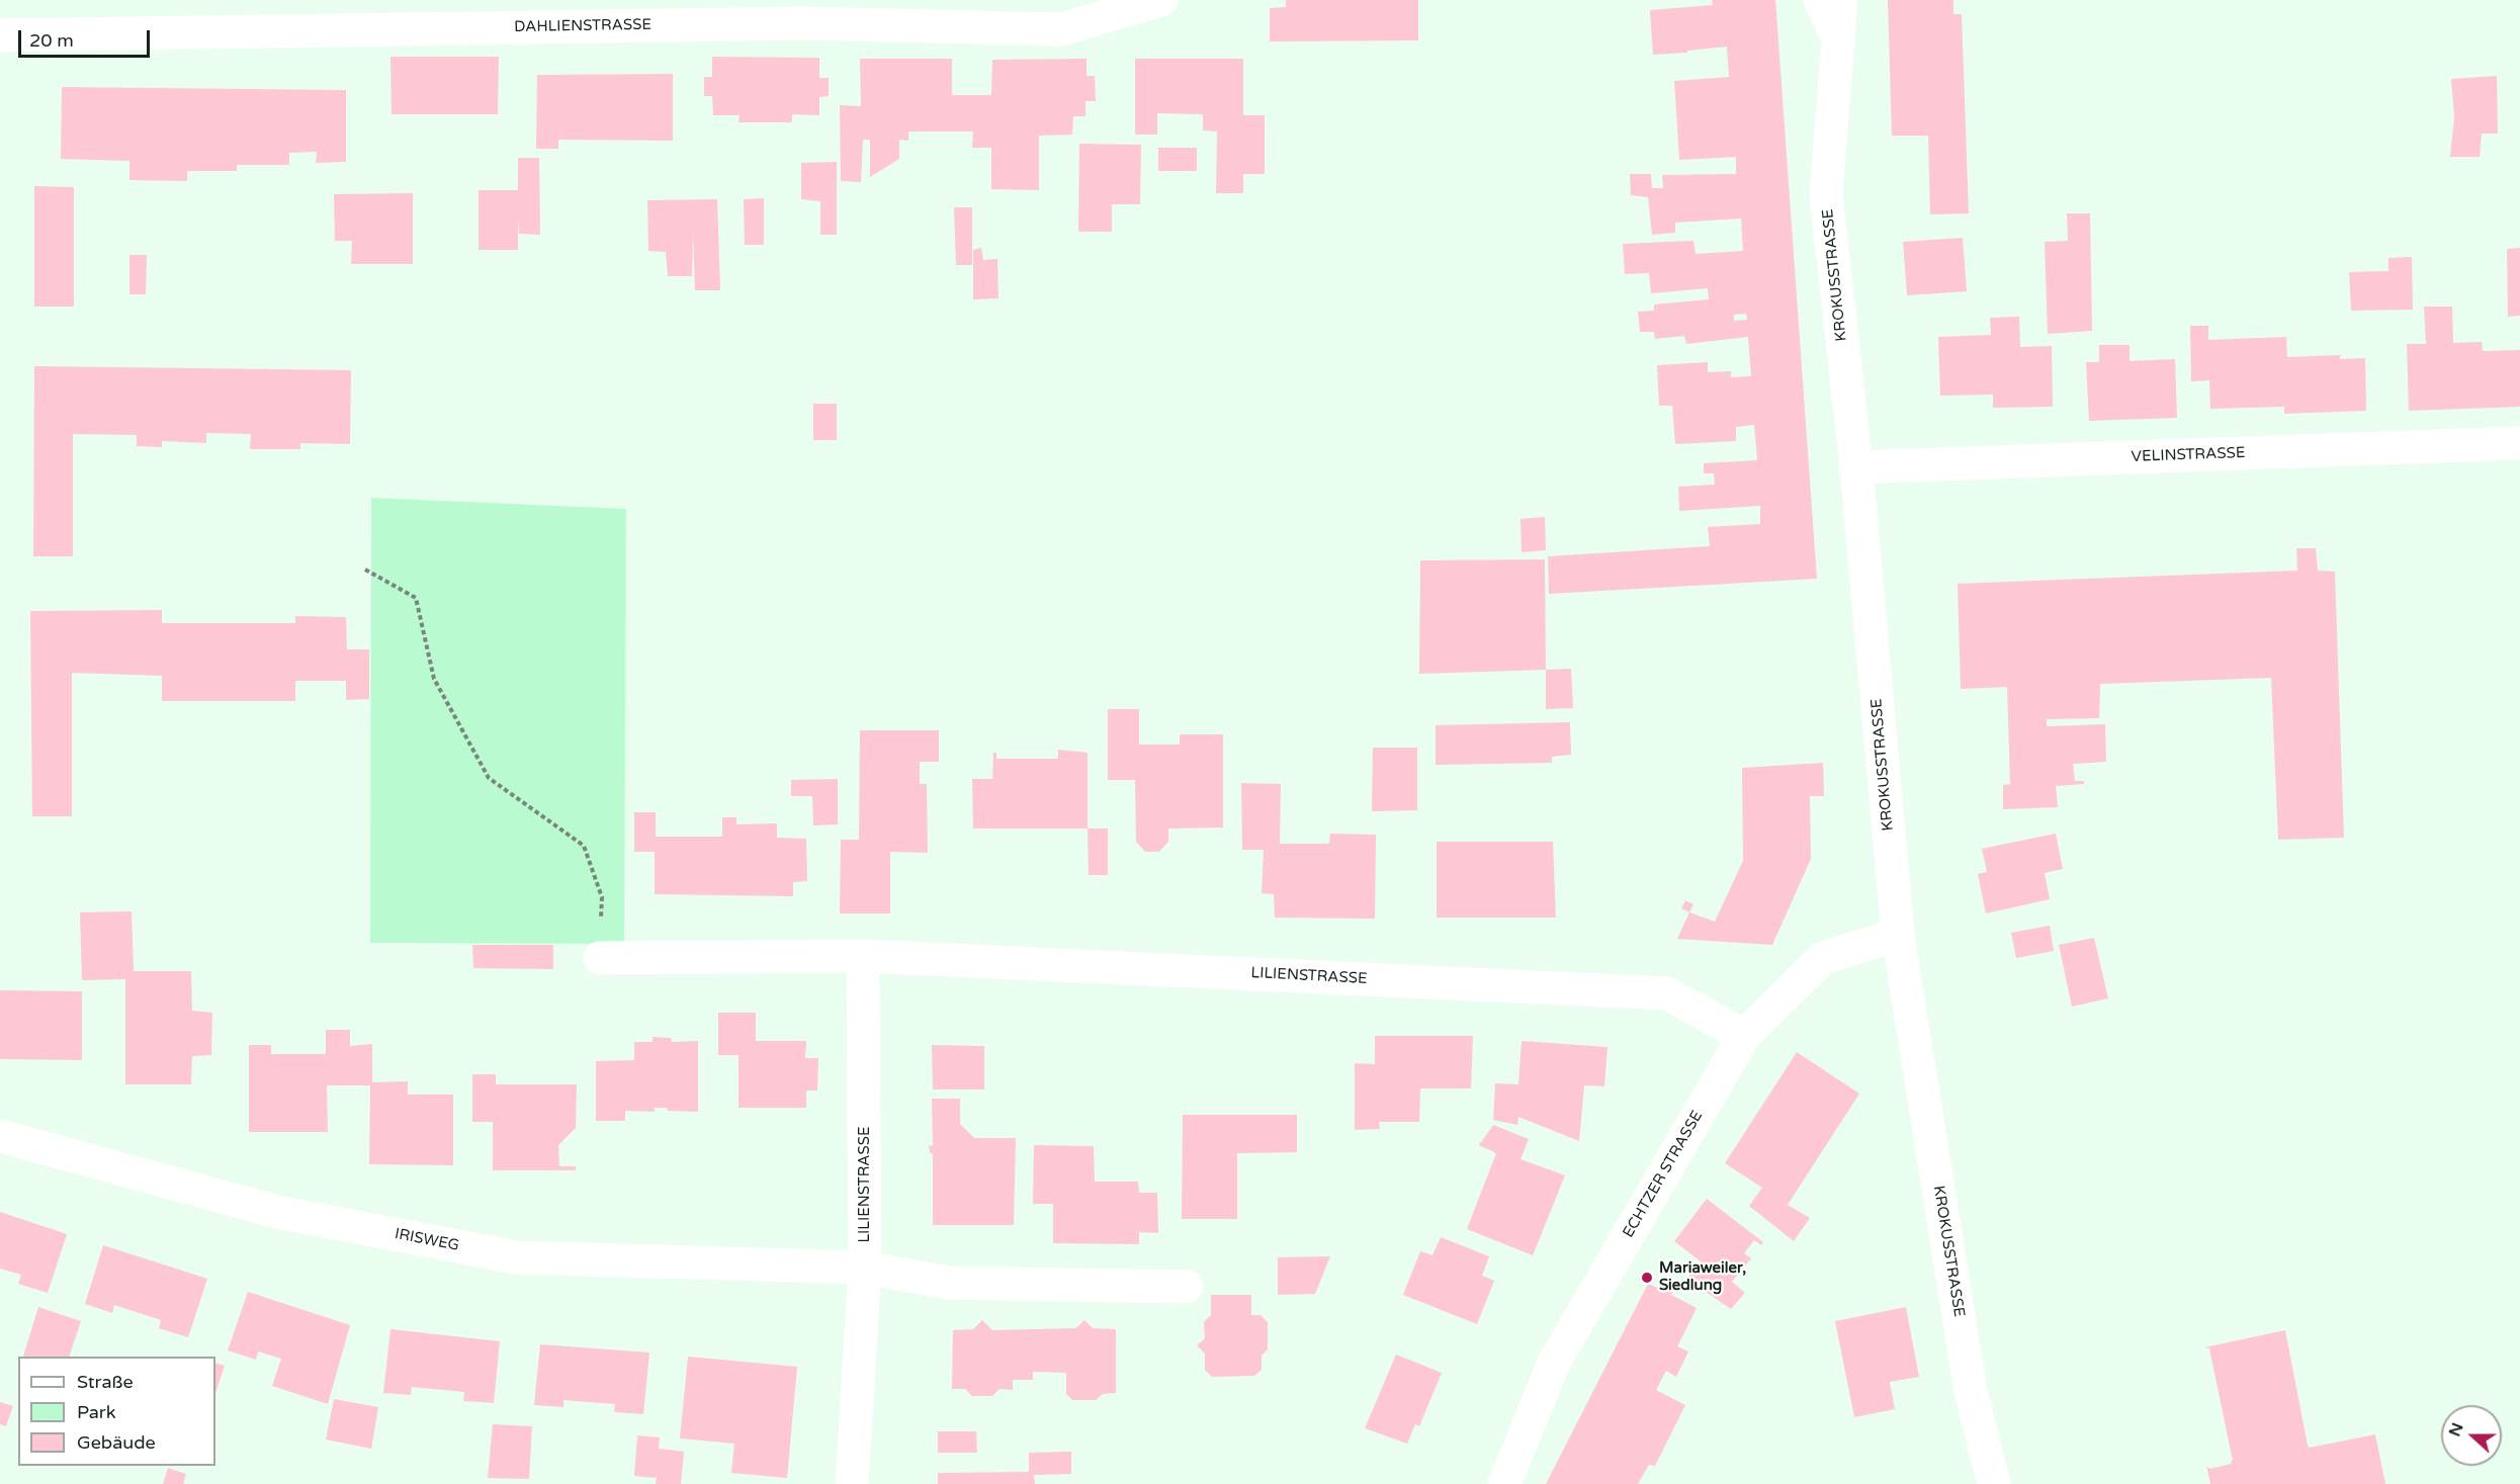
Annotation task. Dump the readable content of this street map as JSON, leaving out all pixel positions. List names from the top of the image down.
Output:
{
  "streets": {
    "street": [
      "DAHLIENSTRASSE",
      "KROKUSSTRASSE",
      "VELINSTRASSE",
      "LILIENSTRASSE",
      "ECHTZER STRASSE",
      "IRISWEG"
    ]
  },
  "crossings": [
    ["KROKUSSTRASSE", "VELINSTRASSE"],
    ["KROKUSSTRASSE", "ECHTZER STRASSE"],
    ["LILIENSTRASSE", "ECHTZER STRASSE"],
    ["LILIENSTRASSE", "IRISWEG"]
  ],
  "places": ["Mariaweiler, Siedlung"],
  "legend": ["Straße", "Park", "Gebäude"],
  "scale_bar": "20 m",
  "north": "left"
}
